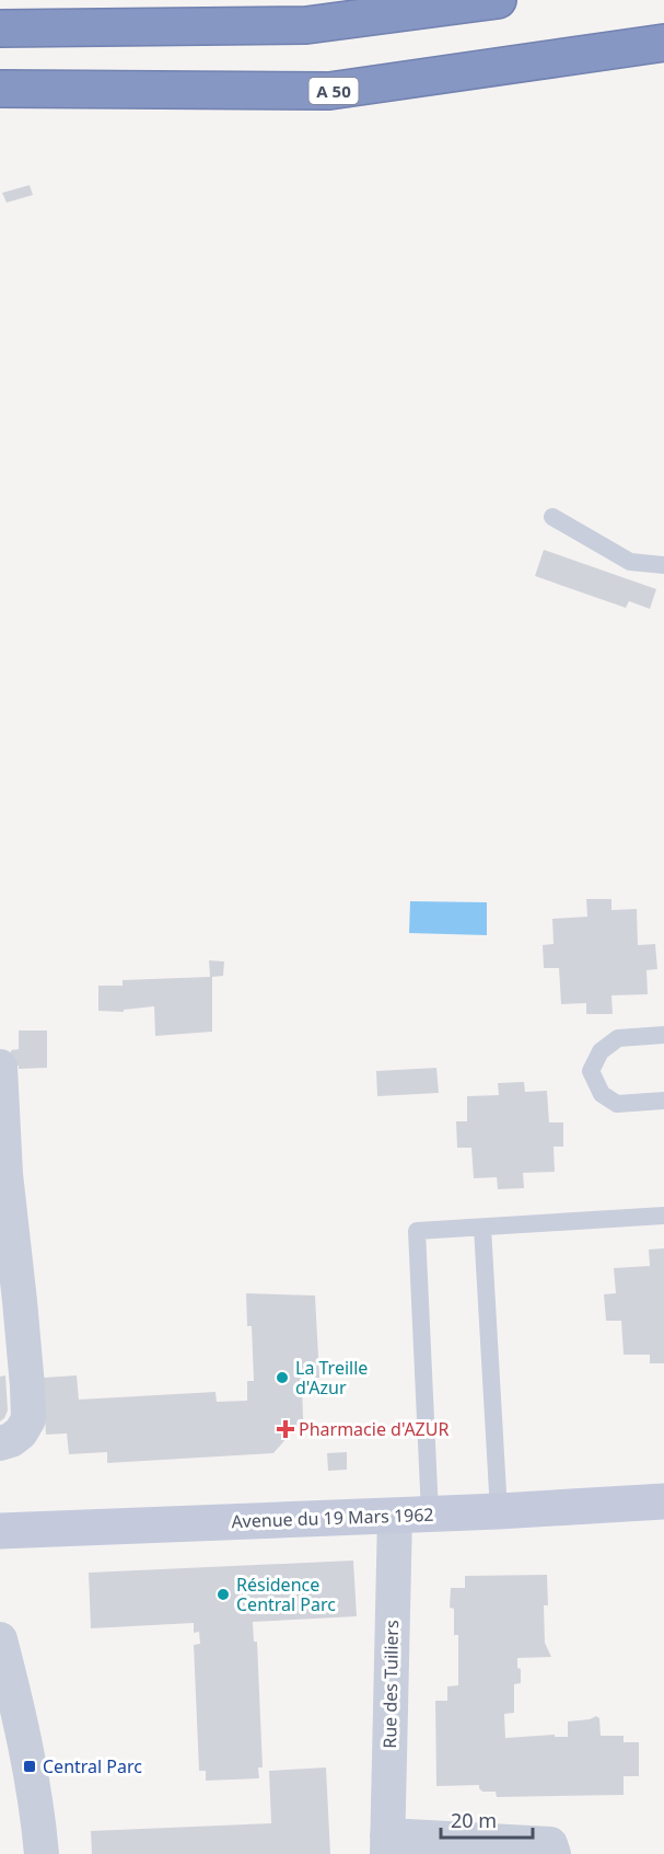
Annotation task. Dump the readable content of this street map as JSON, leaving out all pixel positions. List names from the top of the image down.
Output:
{
  "streets": {
    "highway": ["A 50"],
    "main road": ["Avenue du 19 Mars 1962"],
    "street": ["Rue des Tuiliers"]
  },
  "crossings": [
    ["Avenue du 19 Mars 1962", "Rue des Tuiliers"]
  ],
  "places": {
    "other": ["La Treille d'Azur", "Résidence Central Parc"],
    "health": ["Pharmacie d'AZUR"],
    "transit": ["Central Parc"]
  },
  "scale_bar": "20 m"
}
